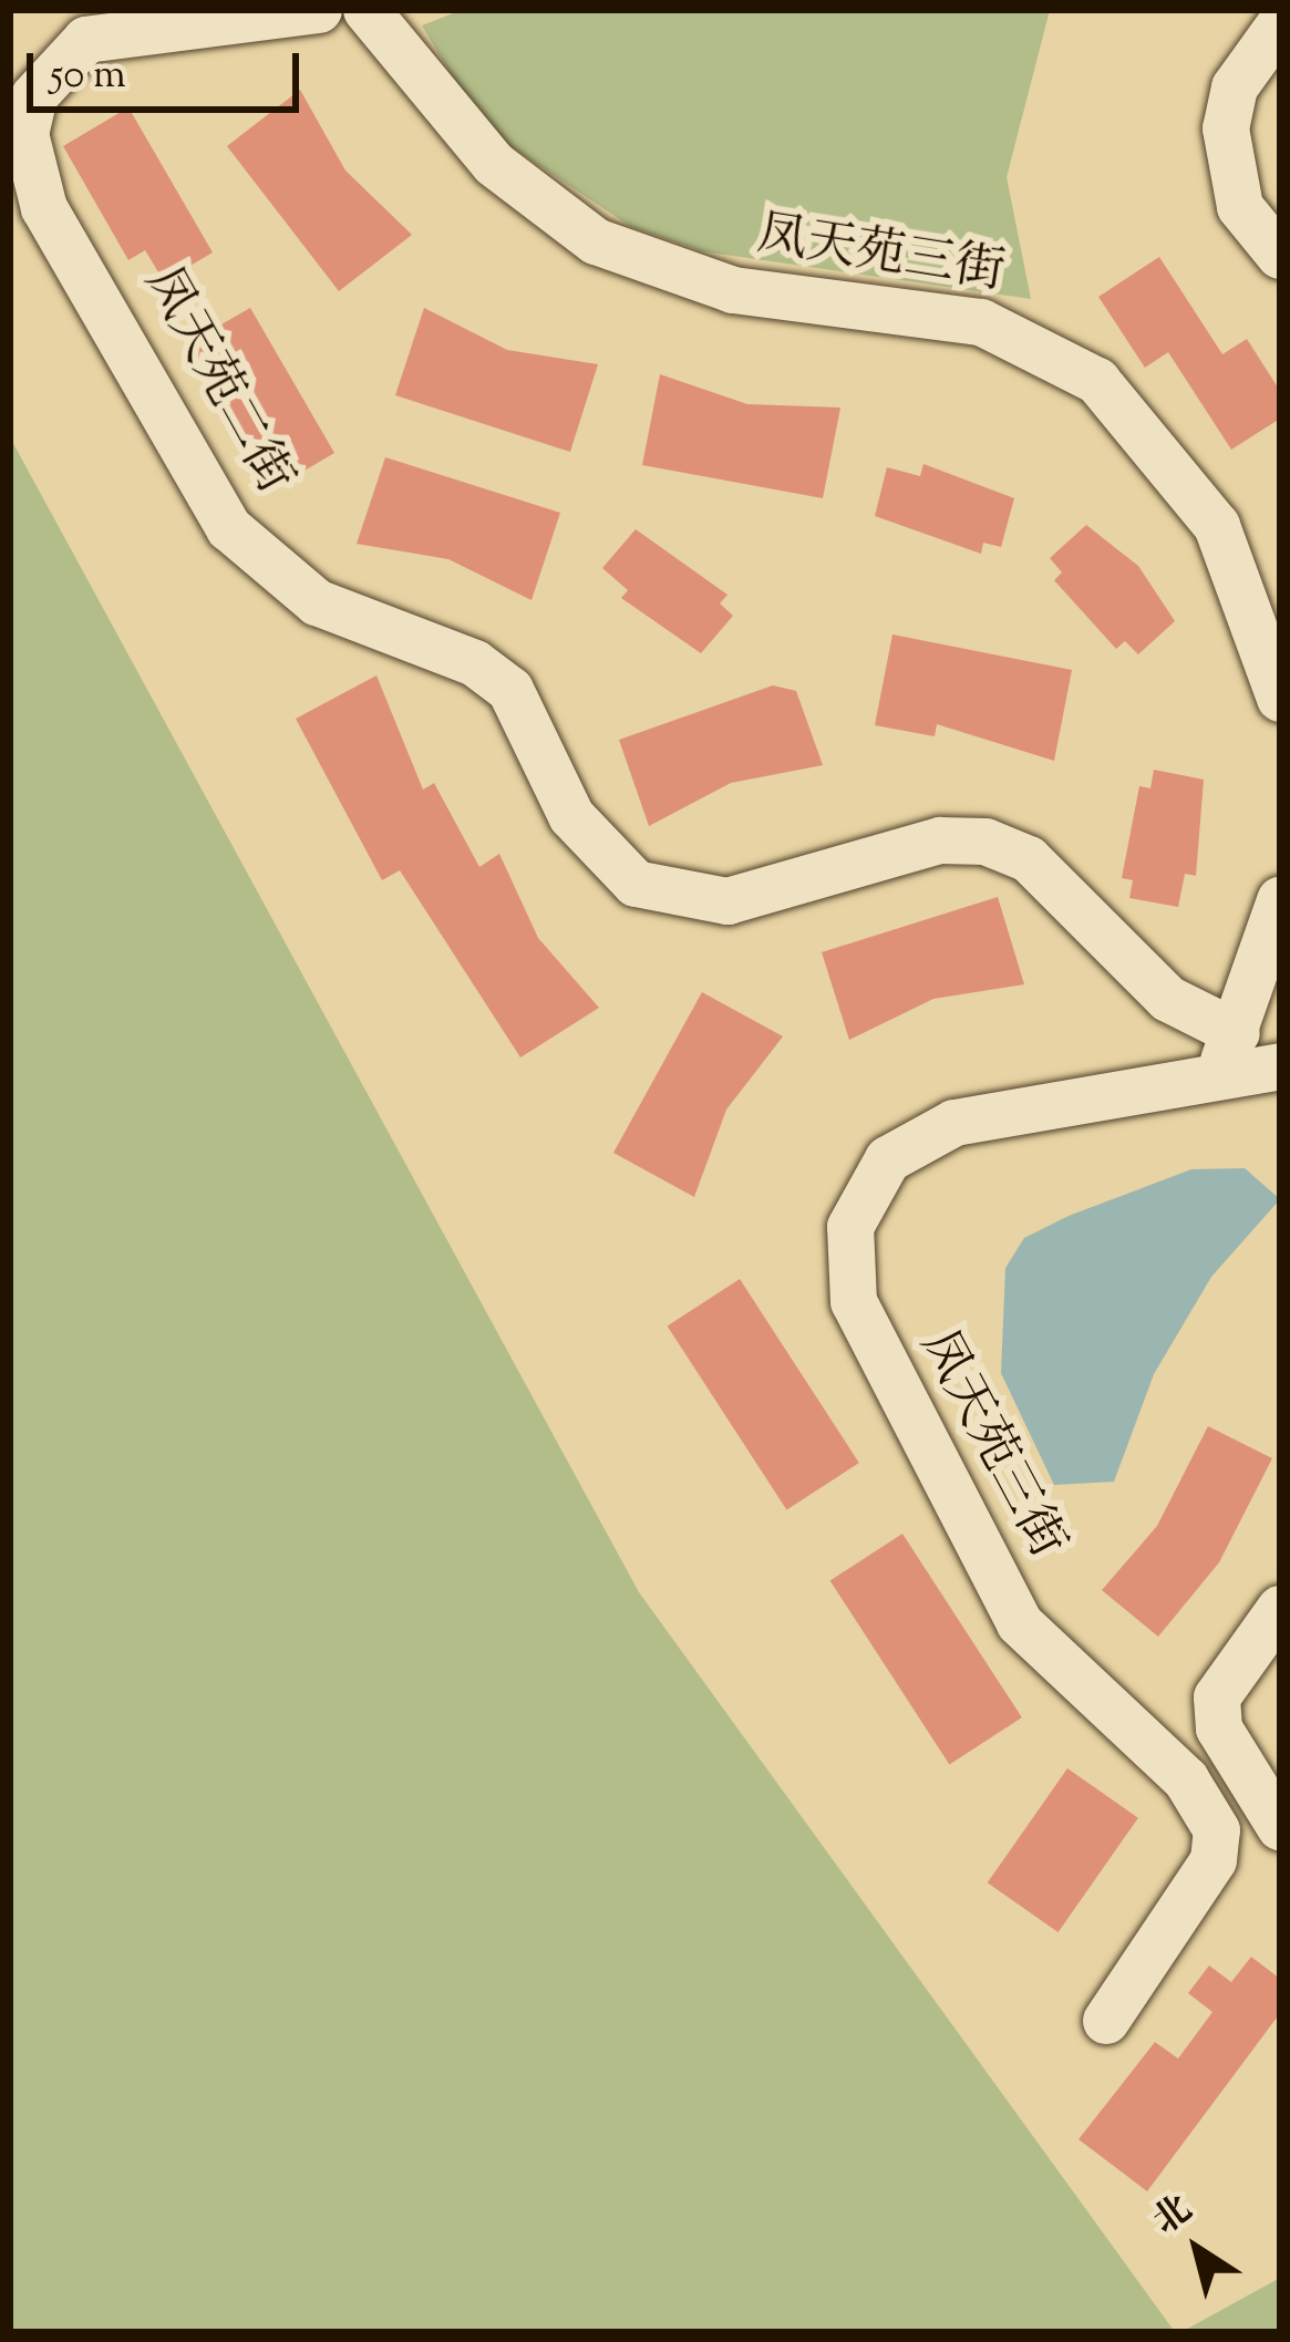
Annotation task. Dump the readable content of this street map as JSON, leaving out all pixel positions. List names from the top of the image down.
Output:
{
  "streets": {
    "lane": ["凤天苑三街", "凤天苑二街"]
  },
  "scale_bar": "50 m",
  "north": "top left"
}
